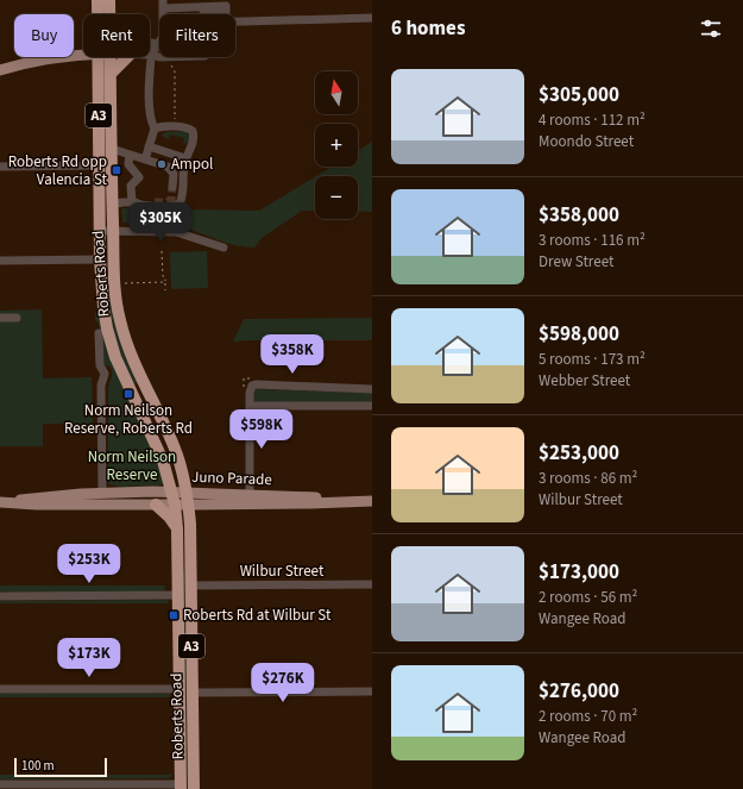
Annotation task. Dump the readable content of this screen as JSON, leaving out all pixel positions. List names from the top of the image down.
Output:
{
  "streets": {
    "highway": ["A3", "Roberts Road"],
    "main road": ["Juno Parade"],
    "street": ["Wilbur Street"]
  },
  "crossings": [
    ["Roberts Road", "Juno Parade"],
    ["Roberts Road", "Wilbur Street"]
  ],
  "parks": ["Norm Neilson Reserve"],
  "places": {
    "other": ["Ampol"],
    "transit": ["Roberts Rd opp Valencia St", "Norm Neilson Reserve, Roberts Rd", "Roberts Rd at Wilbur St"]
  },
  "scale_bar": "100 m",
  "north": "top",
  "page": {
    "heading": "6 homes",
    "chip": ["Buy", "Rent", "Filters"],
    "list": [
      {
        "name": "$305,000",
        "note": "4 rooms · 112 m² · Moondo Street"
      },
      {
        "name": "$358,000",
        "note": "3 rooms · 116 m² · Drew Street"
      },
      {
        "name": "$598,000",
        "note": "5 rooms · 173 m² · Webber Street"
      },
      {
        "name": "$253,000",
        "note": "3 rooms · 86 m² · Wilbur Street"
      },
      {
        "name": "$173,000",
        "note": "2 rooms · 56 m² · Wangee Road"
      },
      {
        "name": "$276,000",
        "note": "2 rooms · 70 m² · Wangee Road"
      }
    ],
    "map_buttons": ["+", "−"],
    "price": [
      "$305K",
      "$358K",
      "$598K",
      "$253K",
      "$173K",
      "$276K"
    ],
    "scale": "100 m"
  }
}
